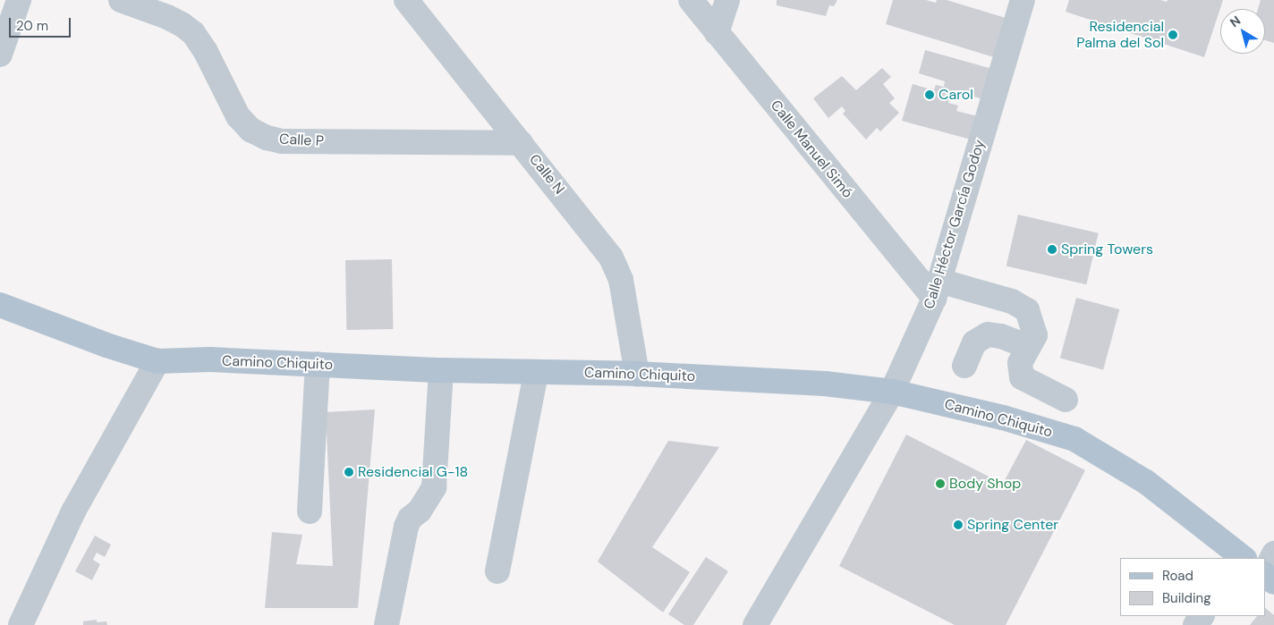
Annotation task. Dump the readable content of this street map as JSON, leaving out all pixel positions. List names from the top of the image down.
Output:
{
  "streets": {
    "main road": ["Camino Chiquito"],
    "street": [
      "Calle P",
      "Calle Manuel Simó",
      "Calle N",
      "Calle Héctor García Godoy"
    ]
  },
  "crossings": [
    ["Calle P", "Calle N"],
    ["Calle Manuel Simó", "Calle Héctor García Godoy"],
    ["Calle N", "Camino Chiquito"],
    ["Calle Héctor García Godoy", "Camino Chiquito"]
  ],
  "places": [
    "Residencial Palma del Sol",
    "Carol",
    "Spring Towers",
    "Residencial G-18",
    "Body Shop",
    "Spring Center"
  ],
  "legend": ["Road", "Building"],
  "scale_bar": "20 m",
  "north": "top left"
}
